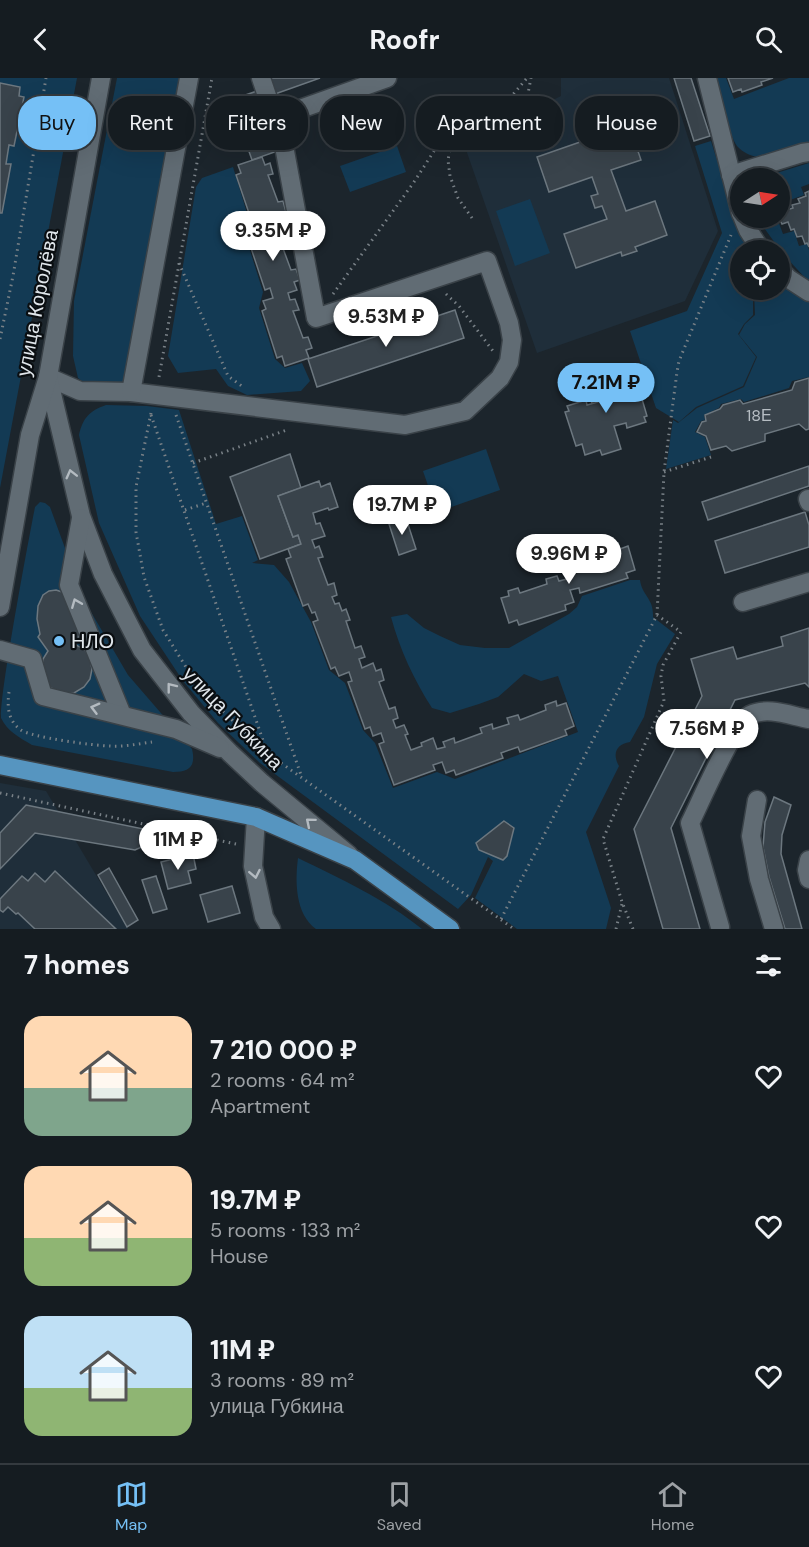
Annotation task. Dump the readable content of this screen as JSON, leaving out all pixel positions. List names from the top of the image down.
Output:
{
  "streets": {
    "main road": ["улица Губкина"],
    "street": ["улица Королёва"]
  },
  "crossings": [
    ["улица Королёва", "улица Губкина"]
  ],
  "places": ["НЛО"],
  "house_numbers": ["18Е"],
  "north": "right",
  "page": {
    "header": "Roofr",
    "chip": [
      "Buy",
      "Rent",
      "Filters",
      "New",
      "Apartment",
      "House"
    ],
    "price": [
      "9.35M ₽",
      "9.53M ₽",
      "7.21M ₽",
      "19.7M ₽",
      "9.96M ₽",
      "7.56M ₽",
      "11M ₽"
    ],
    "heading": "7 homes",
    "list": [
      {
        "name": "7 210 000 ₽",
        "note": "2 rooms · 64 m² · Apartment"
      },
      {
        "name": "19.7M ₽",
        "note": "5 rooms · 133 m² · House"
      },
      {
        "name": "11M ₽",
        "note": "3 rooms · 89 m² · улица Губкина"
      }
    ],
    "tabs": ["Map", "Saved", "Home"]
  }
}
